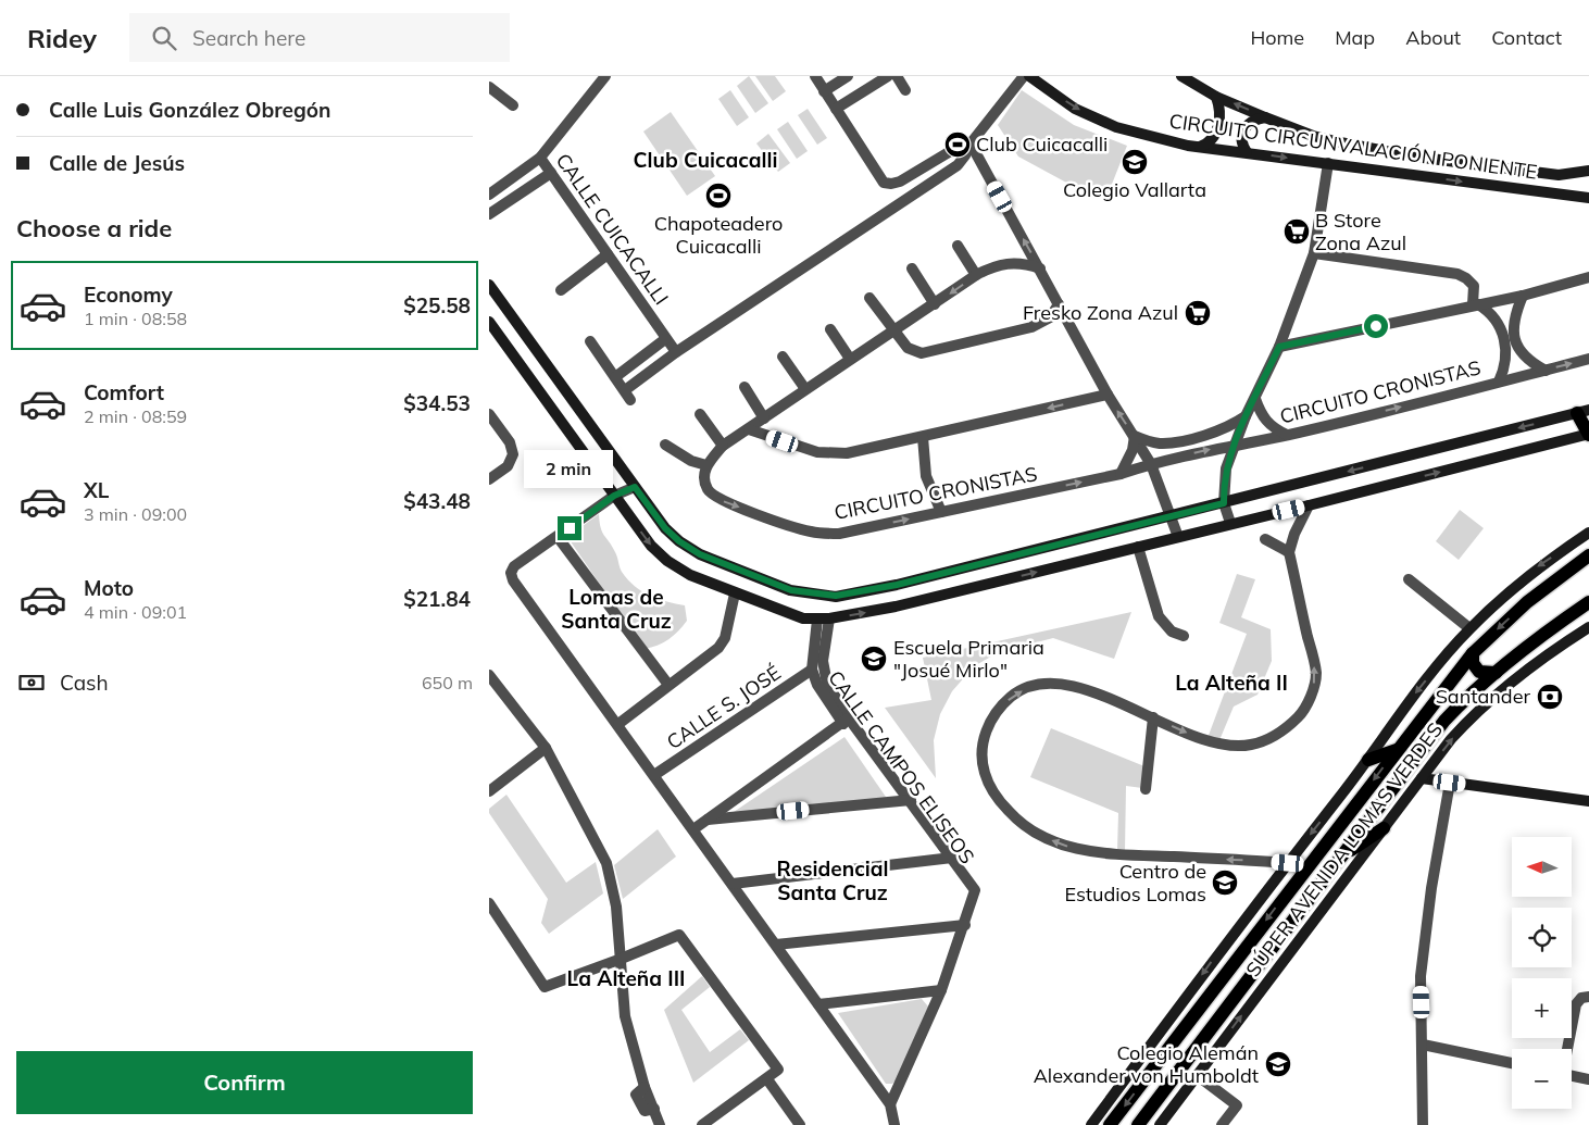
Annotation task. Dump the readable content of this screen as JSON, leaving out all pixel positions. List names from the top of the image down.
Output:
{
  "streets": {
    "main road": ["CIRCUITO CIRCUNVALACIÓN PONIENTE", "SÚPER AVENIDA LOMAS VERDES"],
    "street": [
      "CALLE CUICACALLI",
      "CIRCUITO CRONISTAS",
      "CALLE S. JOSÉ",
      "CALLE CAMPOS ELISEOS"
    ]
  },
  "crossings": [
    ["CALLE S. JOSÉ", "CALLE CAMPOS ELISEOS"]
  ],
  "districts": [
    "Club Cuicacalli",
    "Lomas de Santa Cruz",
    "La Alteña II",
    "Residencial Santa Cruz",
    "La Alteña III"
  ],
  "places": {
    "sports": ["Club Cuicacalli", "Chapoteadero Cuicacalli"],
    "school or university": [
      "Colegio Vallarta",
      "Escuela Primaria \"Josué Mirlo\"",
      "Centro de Estudios Lomas",
      "Colegio Alemán Alexander von Humboldt"
    ],
    "supermarket": ["B Store Zona Azul", "Fresko Zona Azul"],
    "bank": ["Santander"]
  },
  "north": "left",
  "page": {
    "header": "Ridey",
    "search": "Search here",
    "nav": [
      "Home",
      "Map",
      "About",
      "Contact"
    ],
    "banner": ["Calle Luis González Obregón", "Calle de Jesús"],
    "heading": "Choose a ride",
    "list": [
      {
        "name": "Economy",
        "note": "1 min · 08:58",
        "value": "$25.58"
      },
      {
        "name": "Comfort",
        "note": "2 min · 08:59",
        "value": "$34.53"
      },
      {
        "name": "XL",
        "note": "3 min · 09:00",
        "value": "$43.48"
      },
      {
        "name": "Moto",
        "note": "4 min · 09:01",
        "value": "$21.84"
      }
    ],
    "bubble": "2 min",
    "pay": ["Cash", "650 m"],
    "map_buttons": ["+", "−"],
    "buttons": "Confirm"
  }
}
